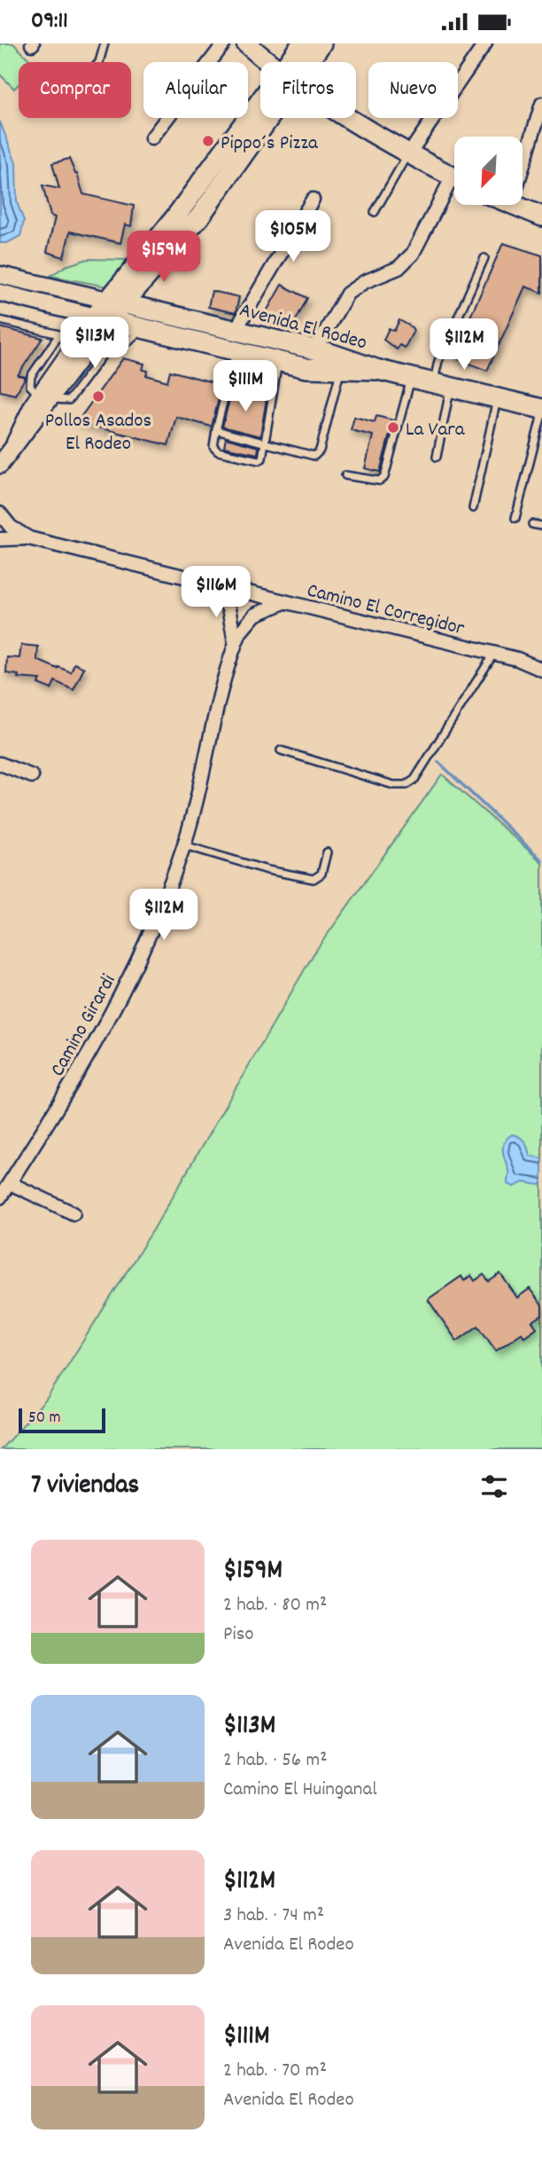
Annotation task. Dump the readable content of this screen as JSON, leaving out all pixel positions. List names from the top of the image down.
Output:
{
  "streets": {
    "main road": ["Avenida El Rodeo"],
    "street": ["Camino El Corregidor", "Camino Girardi"]
  },
  "crossings": [
    ["Camino El Corregidor", "Camino Girardi"]
  ],
  "places": ["Pippo´s Pizza", "Pollos Asados El Rodeo", "La Vara"],
  "scale_bar": "50 m",
  "north": "bottom left",
  "page": {
    "status": "09:11",
    "chip": [
      "Comprar",
      "Alquilar",
      "Filtros",
      "Nuevo"
    ],
    "price": [
      "$105M",
      "$159M",
      "$113M",
      "$112M",
      "$111M",
      "$116M",
      "$112M"
    ],
    "scale": "50 m",
    "heading": "7 viviendas",
    "list": [
      {
        "name": "$159M",
        "note": "2 hab. · 80 m² · Piso"
      },
      {
        "name": "$113M",
        "note": "2 hab. · 56 m² · Camino El Huinganal"
      },
      {
        "name": "$112M",
        "note": "3 hab. · 74 m² · Avenida El Rodeo"
      },
      {
        "name": "$111M",
        "note": "2 hab. · 70 m² · Avenida El Rodeo"
      }
    ]
  }
}
